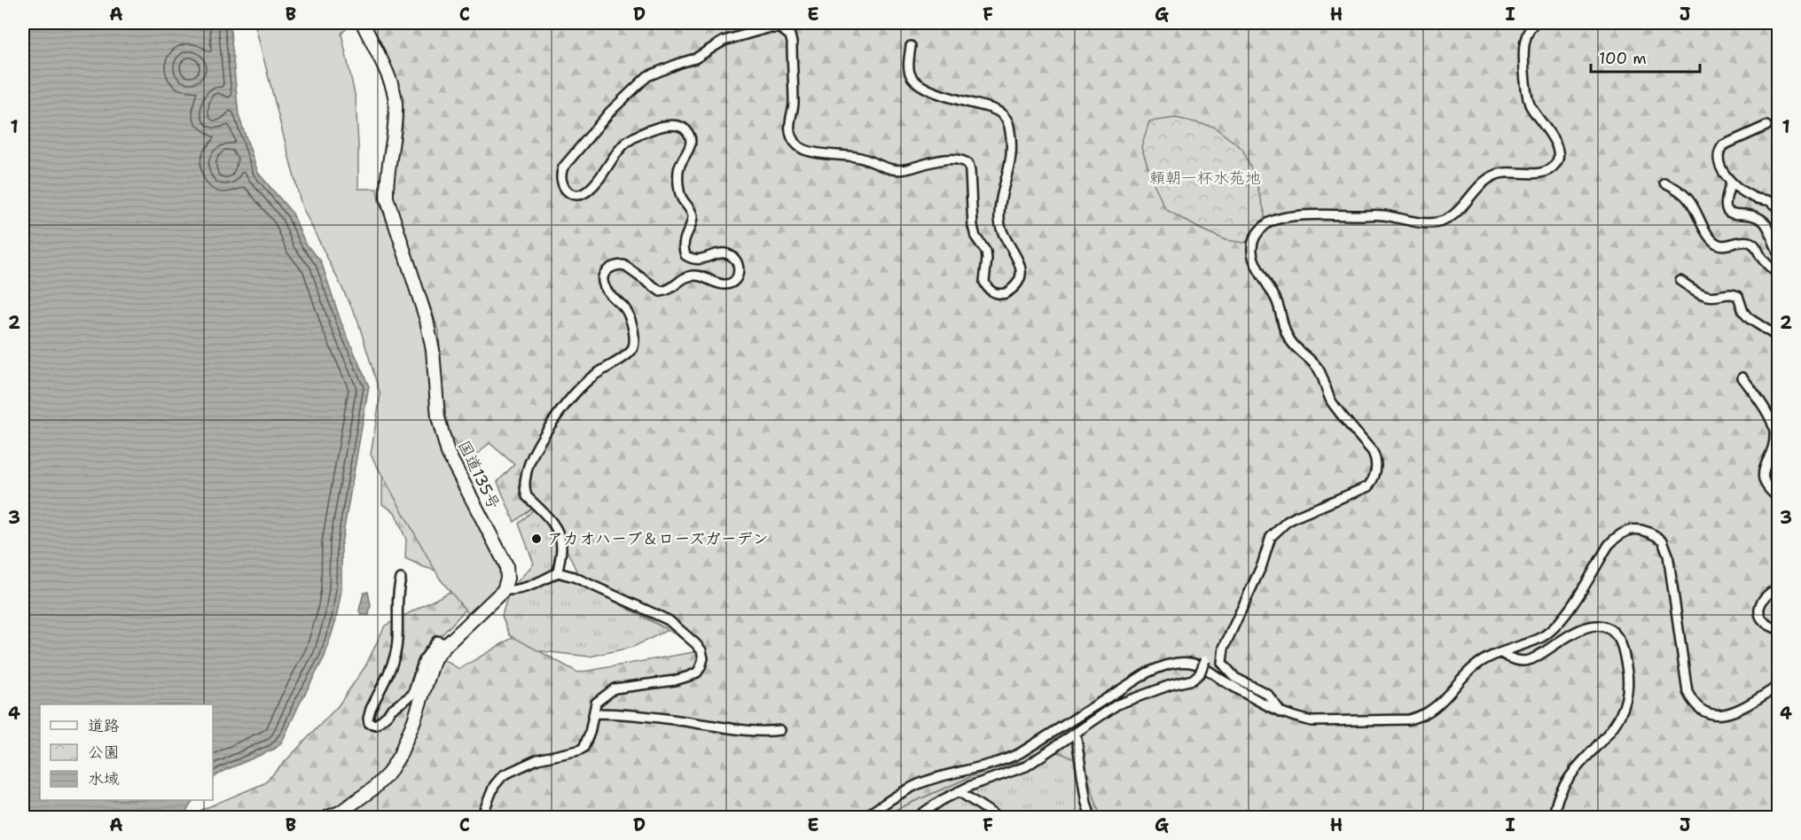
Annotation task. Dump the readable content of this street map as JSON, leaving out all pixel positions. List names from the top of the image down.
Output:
{
  "streets": {
    "highway": ["国道135号"]
  },
  "parks": ["頼朝一杯水苑地"],
  "places": ["アカオハーブ＆ローズガーデン"],
  "legend": ["道路", "公園", "水域"],
  "scale_bar": "100 m",
  "grid": {
    "columns": [
      "A",
      "B",
      "C",
      "D",
      "E",
      "F",
      "G",
      "H",
      "I",
      "J"
    ],
    "rows": [
      "1",
      "2",
      "3",
      "4"
    ]
  }
}
